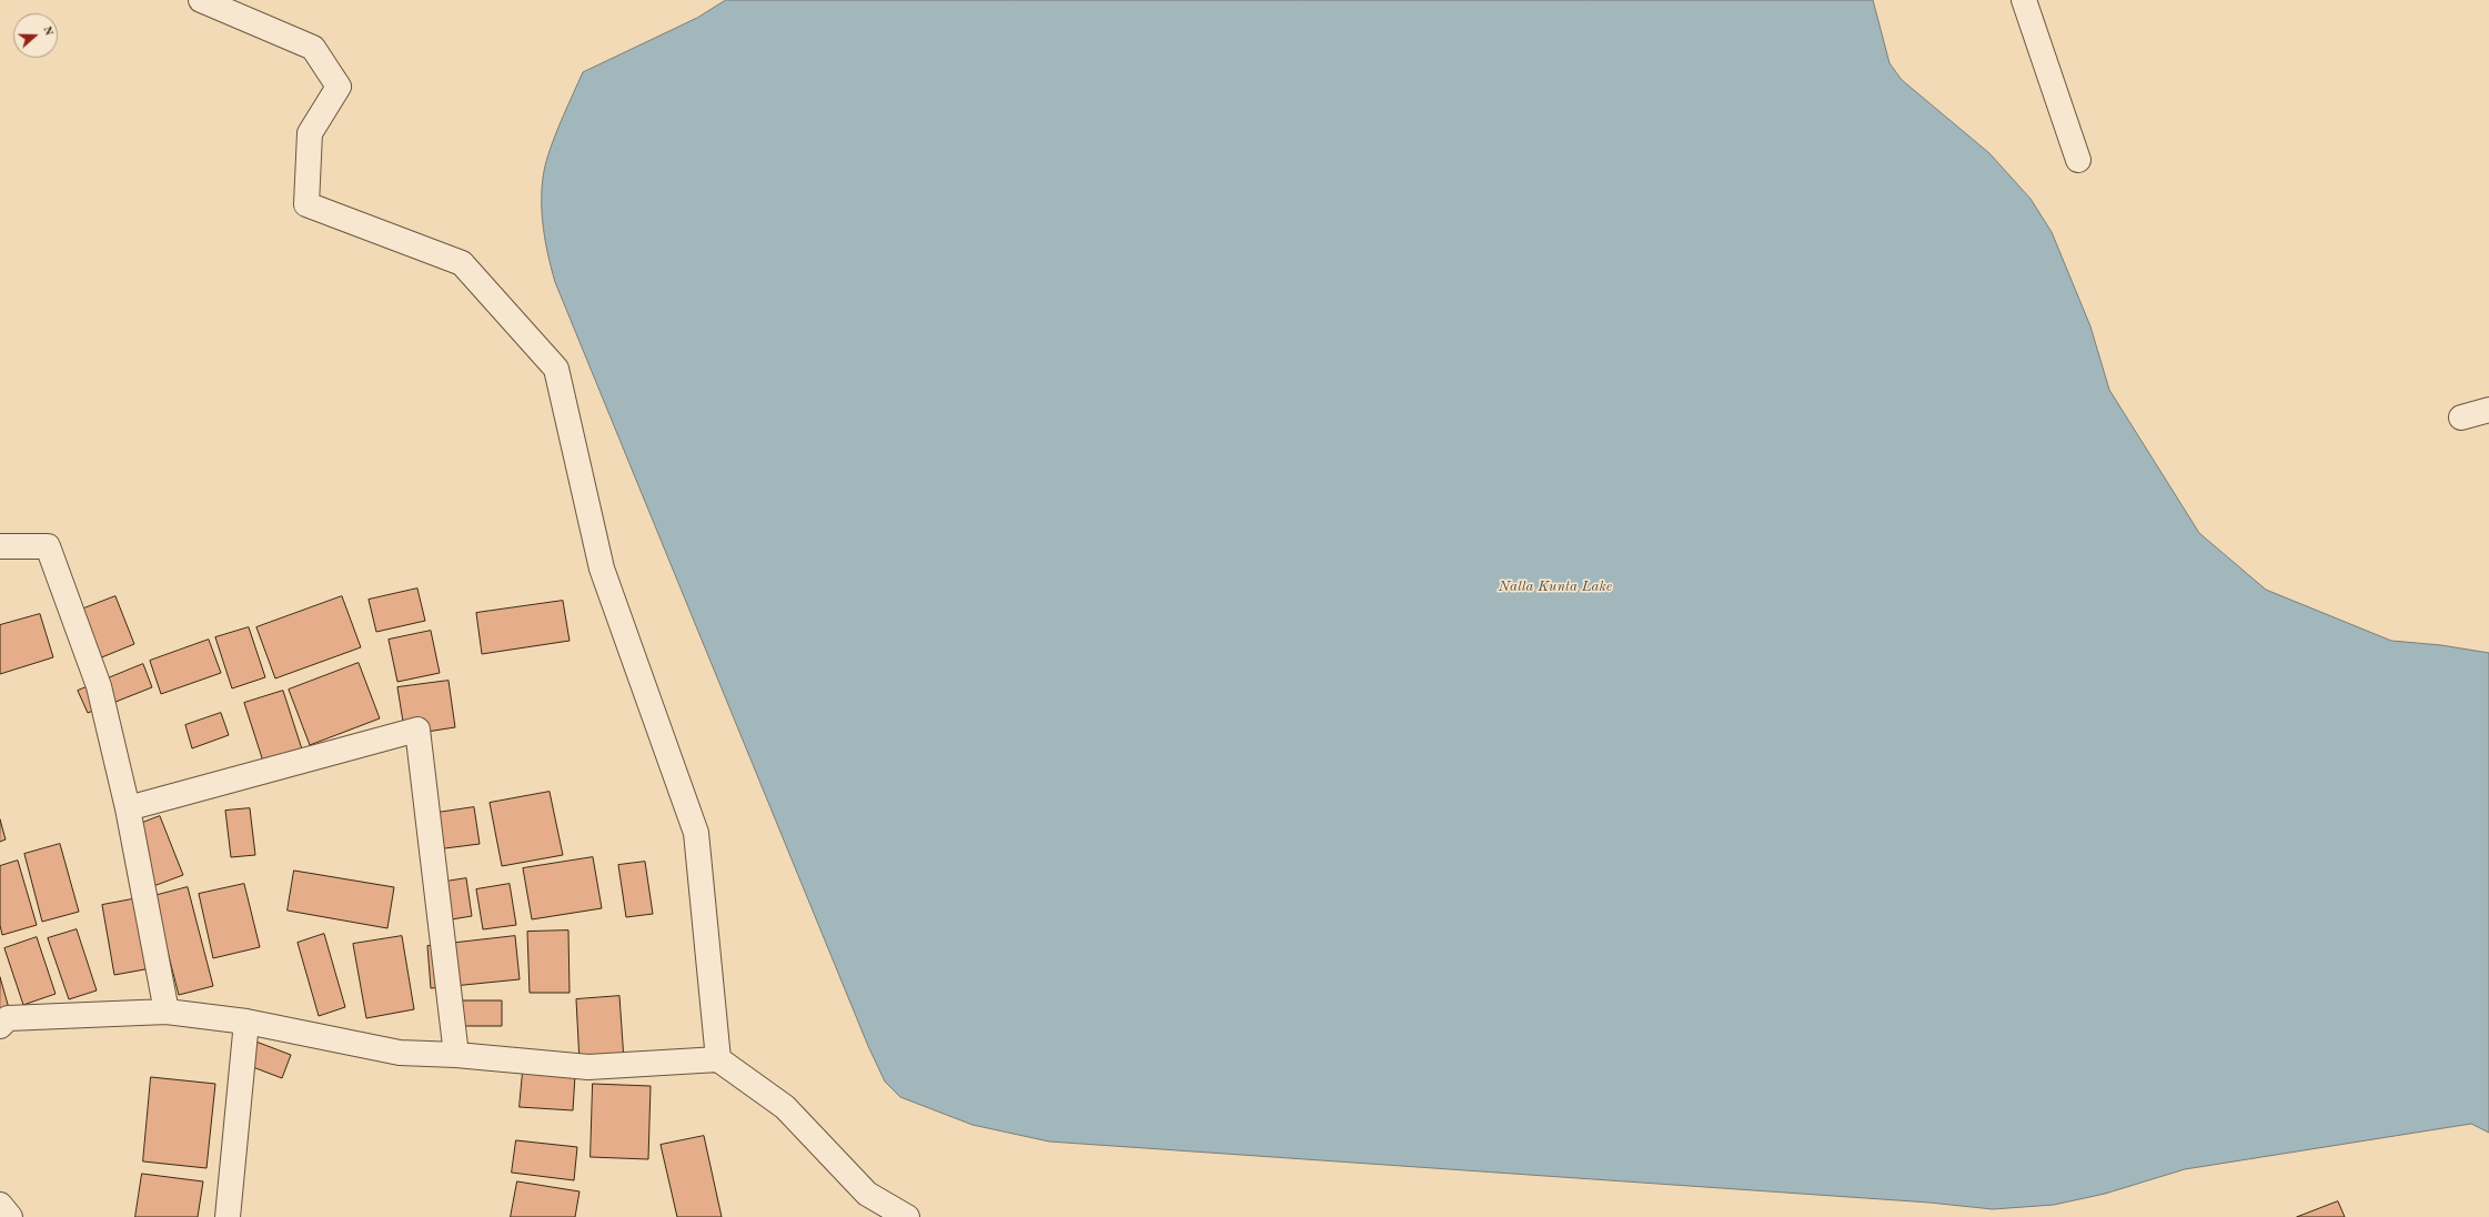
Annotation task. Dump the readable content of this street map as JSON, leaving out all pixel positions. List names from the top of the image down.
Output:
{
  "water": ["Nalla Kunta Lake"],
  "north": "right"
}
